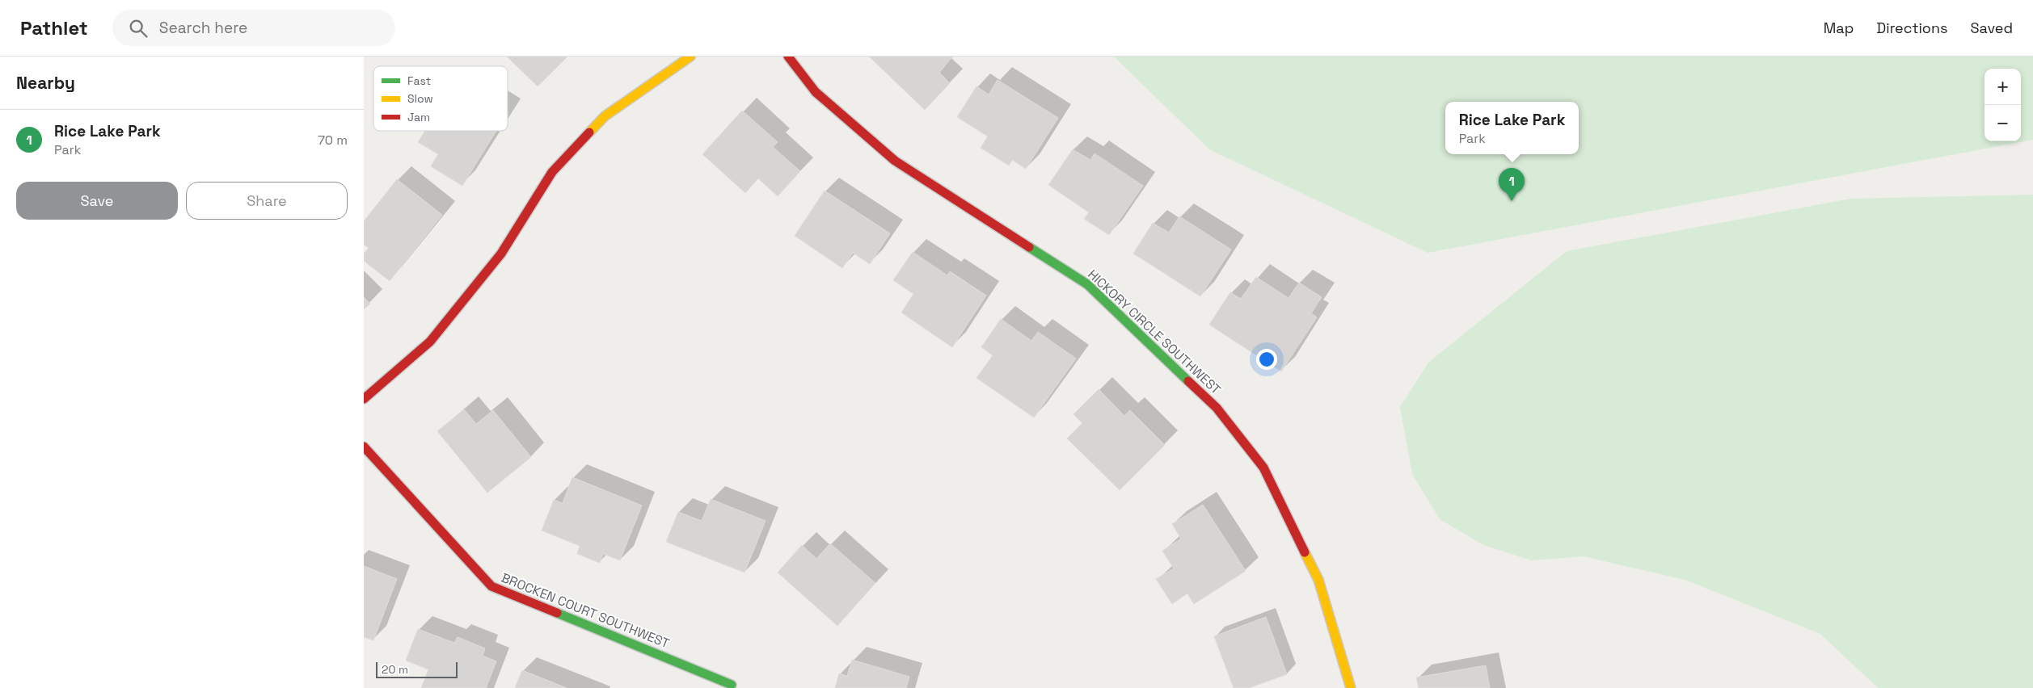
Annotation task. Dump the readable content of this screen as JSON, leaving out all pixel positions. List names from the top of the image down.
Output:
{
  "streets": {
    "street": ["HICKORY CIRCLE SOUTHWEST", "BROCKEN COURT SOUTHWEST"]
  },
  "legend": ["Fast", "Slow", "Jam"],
  "scale_bar": "20 m",
  "page": {
    "header": "Pathlet",
    "search": "Search here",
    "nav": ["Map", "Directions", "Saved"],
    "heading": "Nearby",
    "map_buttons": ["+", "−"],
    "popup": ["Rice Lake Park", "Park"],
    "list": [
      {
        "mark": "1",
        "name": "Rice Lake Park",
        "note": "Park",
        "value": "70 m"
      }
    ],
    "pins": "1",
    "buttons": ["Save", "Share"],
    "scale": "20 m"
  }
}
